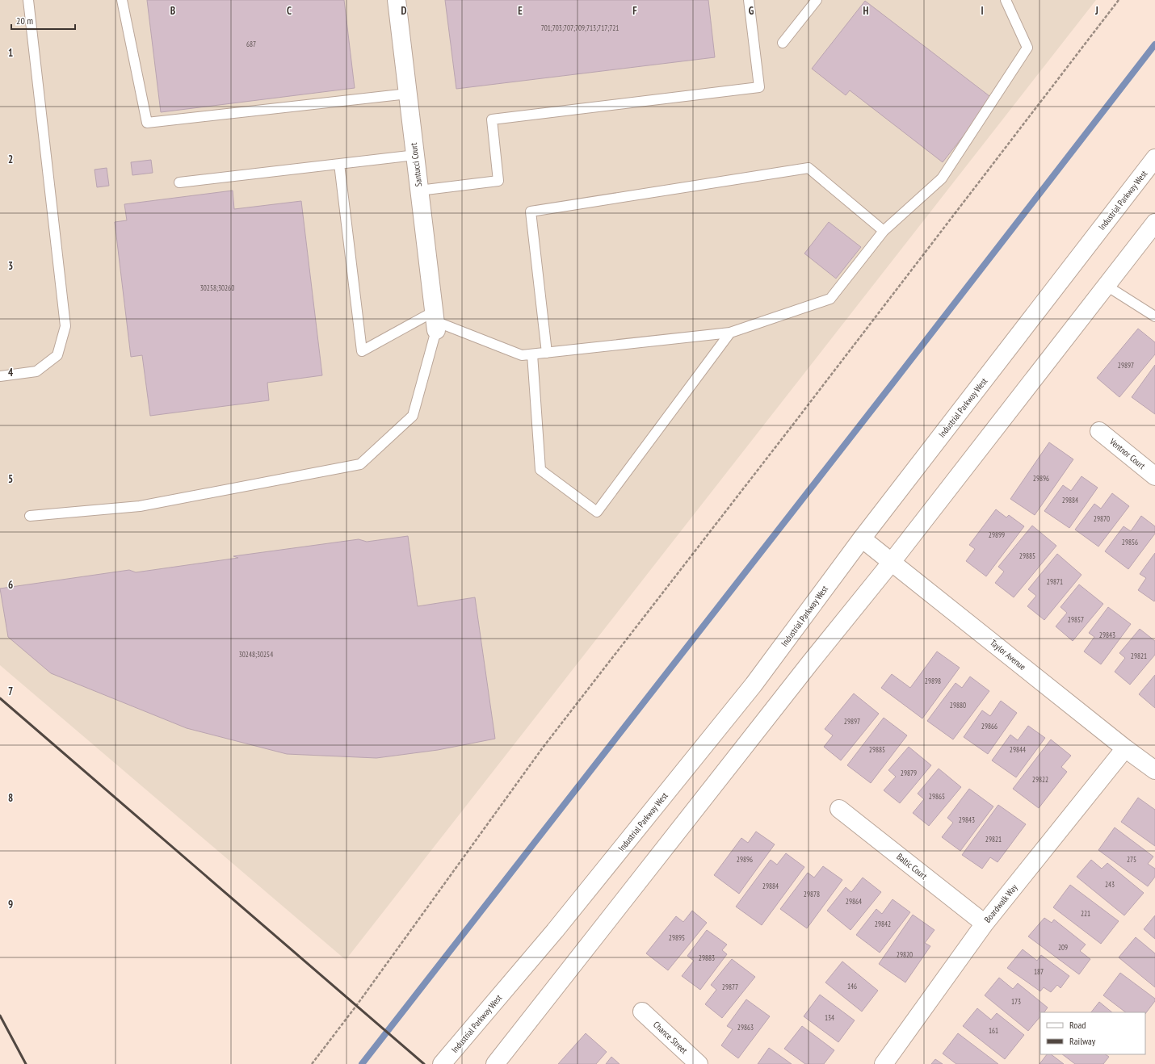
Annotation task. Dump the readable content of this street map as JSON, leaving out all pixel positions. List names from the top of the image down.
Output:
{
  "streets": {
    "main road": [
      "Santucci Court",
      "Industrial Parkway West",
      "Ventnor Court",
      "Taylor Avenue",
      "Baltic Court",
      "Boardwalk Way",
      "Chance Street"
    ]
  },
  "crossings": [
    ["Industrial Parkway West", "Taylor Avenue"],
    ["Taylor Avenue", "Boardwalk Way"],
    ["Baltic Court", "Boardwalk Way"]
  ],
  "house_numbers": [
    "701;703;707;709;713;717;721",
    "687",
    "30258;30260",
    "29897",
    "29896",
    "29884",
    "29870",
    "29899",
    "29856",
    "29885",
    "29871",
    "29857",
    "29843",
    "30248;30254",
    "29821",
    "29898",
    "29880",
    "29897",
    "29866",
    "29885",
    "29844",
    "29879",
    "29822",
    "29865",
    "29843",
    "29821",
    "29896",
    "275",
    "243",
    "29884",
    "29878",
    "29864",
    "221",
    "29842",
    "29895",
    "209",
    "29820",
    "29883",
    "187",
    "146",
    "29877",
    "173",
    "134",
    "29863",
    "161"
  ],
  "legend": ["Road", "Railway"],
  "scale_bar": "20 m",
  "grid": {
    "columns": [
      "B",
      "C",
      "D",
      "E",
      "F",
      "G",
      "H",
      "I",
      "J"
    ],
    "rows": [
      "1",
      "2",
      "3",
      "4",
      "5",
      "6",
      "7",
      "8",
      "9"
    ]
  }
}
